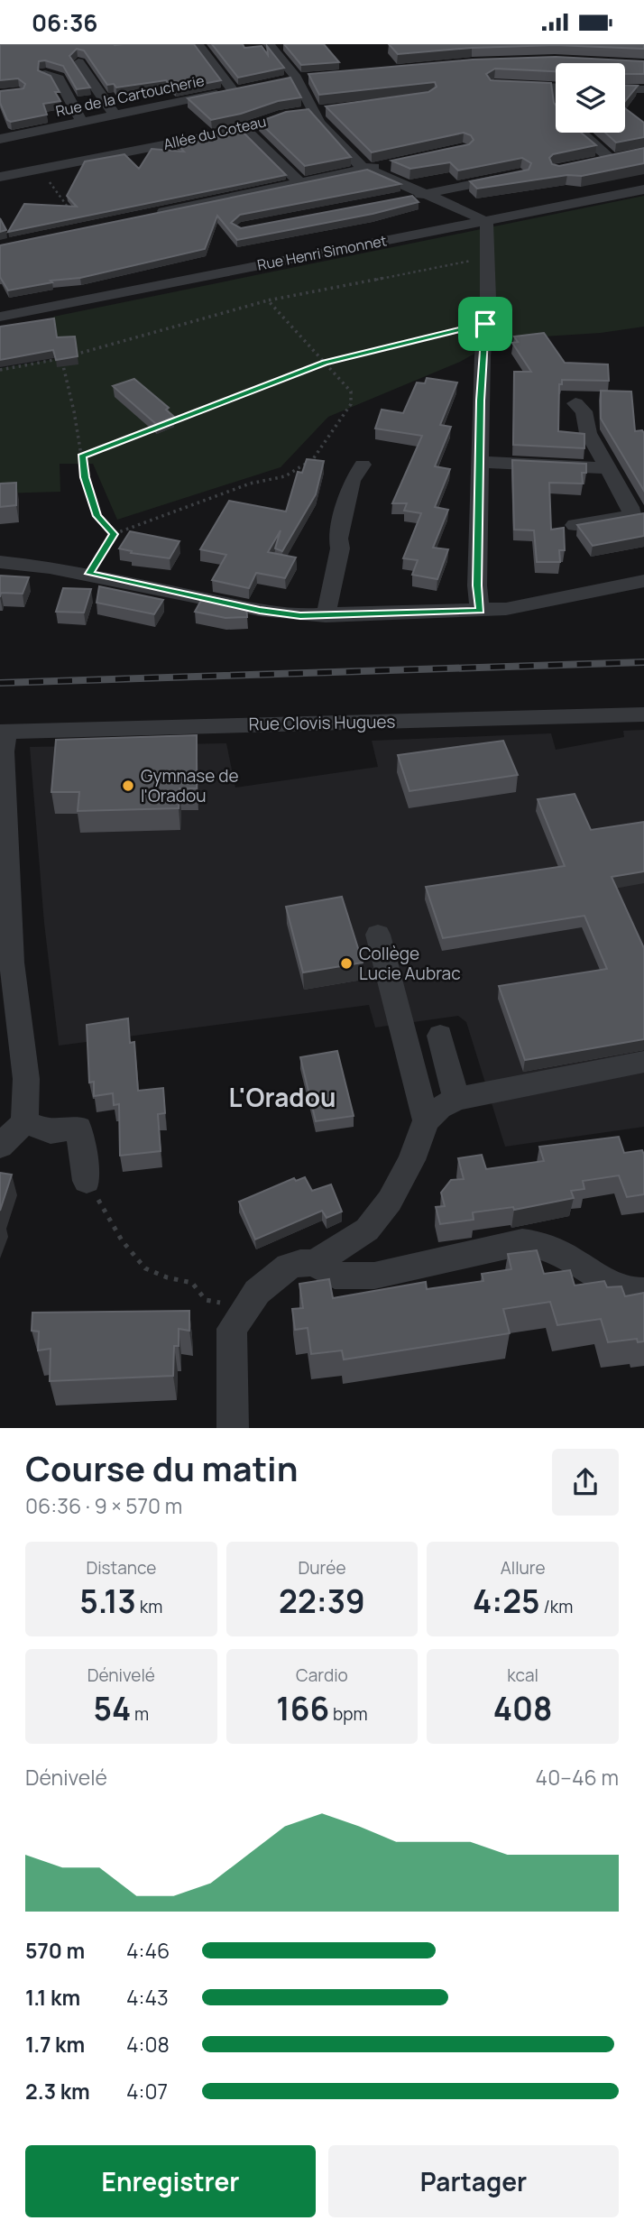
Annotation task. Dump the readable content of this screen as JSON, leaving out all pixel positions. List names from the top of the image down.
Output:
{
  "streets": {
    "street": [
      "Rue de la Cartoucherie",
      "Allée du Coteau",
      "Rue Henri Simonnet",
      "Rue Clovis Hugues"
    ]
  },
  "districts": ["L'Oradou"],
  "places": ["Gymnase de l'Oradou", "Collège Lucie Aubrac"],
  "page": {
    "status": "06:36",
    "heading": ["Course du matin", "06:36 · 9 × 570 m"],
    "stats": [
      ["Distance", "5.13 km"],
      ["Durée", "22:39"],
      ["Allure", "4:25 /km"],
      ["Dénivelé", "54 m"],
      ["Cardio", "166 bpm"],
      ["kcal", "408"]
    ],
    "chart": ["Dénivelé", "40–46 m"],
    "list": [
      {
        "name": "570 m",
        "note": "4:46"
      },
      {
        "name": "1.1 km",
        "note": "4:43"
      },
      {
        "name": "1.7 km",
        "note": "4:08"
      },
      {
        "name": "2.3 km",
        "note": "4:07"
      }
    ],
    "buttons": ["Enregistrer", "Partager"]
  }
}
